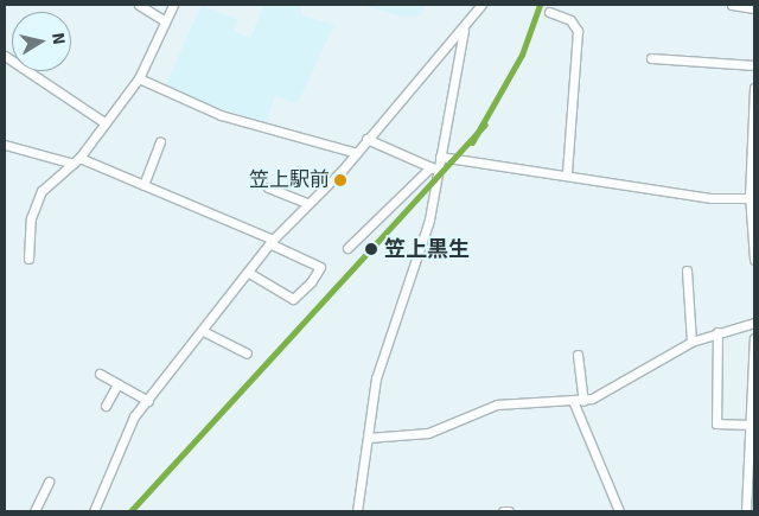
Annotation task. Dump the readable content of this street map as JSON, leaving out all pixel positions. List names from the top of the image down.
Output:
{
  "places": ["笠上駅前", "笠上黒生"],
  "north": "right"
}
